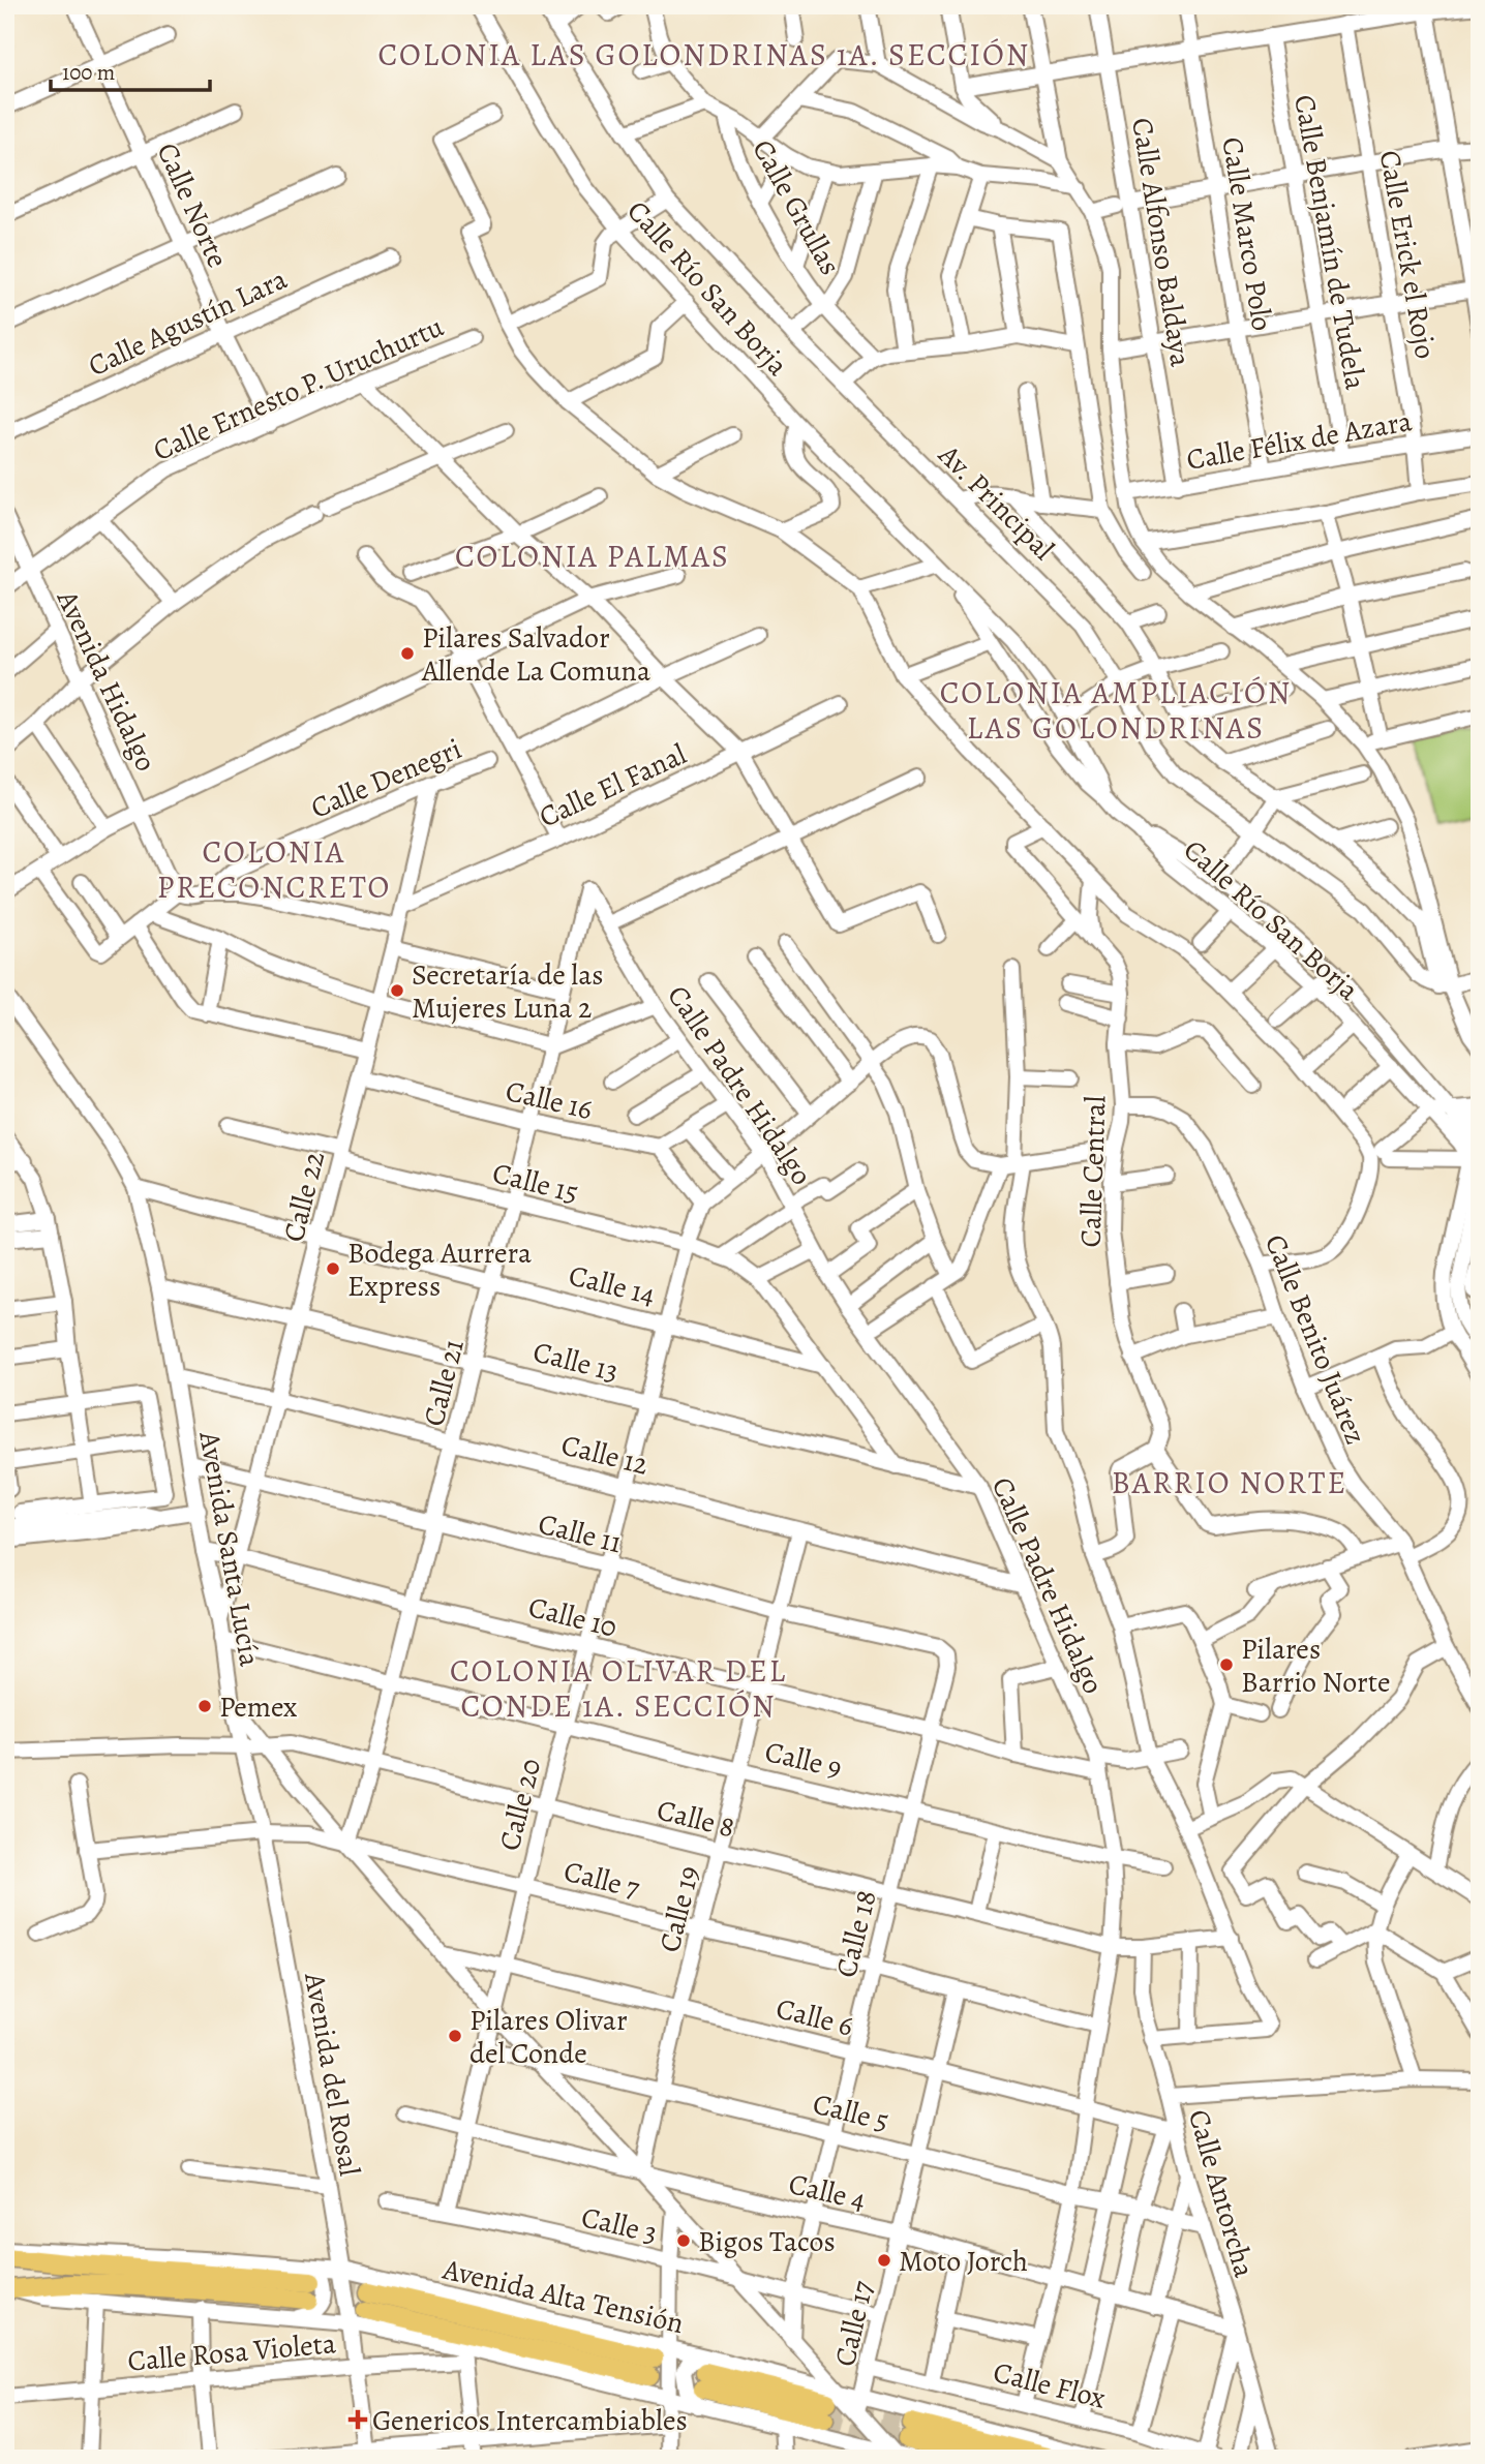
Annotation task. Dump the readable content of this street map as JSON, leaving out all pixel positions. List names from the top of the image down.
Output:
{
  "streets": {
    "main road": ["Avenida Alta Tensión"],
    "street": [
      "Calle Norte",
      "Calle Grullas",
      "Calle Marco Polo",
      "Calle Alfonso Baldaya",
      "Calle Benjamín de Tudela",
      "Calle Erick el Rojo",
      "Calle Río San Borja",
      "Calle Agustín Lara",
      "Calle Ernesto P. Uruchurtu",
      "Calle Félix de Azara",
      "Av. Principal",
      "Avenida Hidalgo",
      "Calle Denegri",
      "Calle El Fanal",
      "Calle Padre Hidalgo",
      "Calle 16",
      "Calle Central",
      "Calle 15",
      "Calle 22",
      "Calle 14",
      "Calle Benito Juárez",
      "Calle 13",
      "Calle 21",
      "Calle 12",
      "Calle 11",
      "Avenida Santa Lucía",
      "Calle 10",
      "Calle 9",
      "Calle 20",
      "Calle 8",
      "Calle 7",
      "Calle 19",
      "Calle 18",
      "Calle 6",
      "Avenida del Rosal",
      "Calle 5",
      "Calle 4",
      "Calle Antorcha",
      "Calle 3",
      "Calle 17",
      "Calle Rosa Violeta",
      "Calle Flox"
    ]
  },
  "crossings": [
    ["Calle Norte", "Calle Agustín Lara"],
    ["Calle Norte", "Calle Ernesto P. Uruchurtu"],
    ["Calle Marco Polo", "Calle Félix de Azara"],
    ["Calle Alfonso Baldaya", "Calle Félix de Azara"],
    ["Calle Benjamín de Tudela", "Calle Félix de Azara"],
    ["Calle Erick el Rojo", "Calle Félix de Azara"],
    ["Calle Ernesto P. Uruchurtu", "Avenida Hidalgo"],
    ["Calle Denegri", "Calle 22"],
    ["Calle El Fanal", "Calle 22"],
    ["Calle Padre Hidalgo", "Calle 13"],
    ["Calle Padre Hidalgo", "Calle 21"],
    ["Calle Padre Hidalgo", "Calle 12"],
    ["Calle Padre Hidalgo", "Calle 10"],
    ["Calle Padre Hidalgo", "Calle 9"],
    ["Calle Padre Hidalgo", "Calle 8"],
    ["Calle Padre Hidalgo", "Calle 7"],
    ["Calle Padre Hidalgo", "Calle 6"],
    ["Calle Padre Hidalgo", "Calle 5"],
    ["Calle Padre Hidalgo", "Calle 4"],
    ["Calle Padre Hidalgo", "Calle Flox"],
    ["Calle 16", "Calle 22"],
    ["Calle 16", "Calle 21"],
    ["Calle Central", "Calle Benito Juárez"],
    ["Calle 15", "Calle 22"],
    ["Calle 15", "Calle 14"],
    ["Calle 15", "Calle 13"],
    ["Calle 15", "Calle 21"],
    ["Calle 15", "Calle 20"],
    ["Calle 22", "Calle 14"],
    ["Calle 22", "Calle 13"],
    ["Calle 22", "Calle 12"],
    ["Calle 22", "Calle 11"],
    ["Calle 22", "Avenida Santa Lucía"],
    ["Calle 22", "Calle 10"],
    ["Calle 14", "Calle 21"],
    ["Calle 14", "Avenida Santa Lucía"],
    ["Calle 14", "Calle 20"],
    ["Calle 13", "Calle 21"],
    ["Calle 13", "Avenida Santa Lucía"],
    ["Calle 13", "Calle 20"],
    ["Calle 21", "Calle 12"],
    ["Calle 21", "Calle 11"],
    ["Calle 21", "Avenida Santa Lucía"],
    ["Calle 21", "Calle 10"],
    ["Calle 21", "Calle 9"],
    ["Calle 21", "Calle 8"],
    ["Calle 21", "Calle 7"],
    ["Calle 12", "Avenida Santa Lucía"],
    ["Calle 12", "Calle 20"],
    ["Calle 12", "Calle 19"],
    ["Calle 11", "Avenida Santa Lucía"],
    ["Calle 11", "Calle 20"],
    ["Calle 11", "Calle 19"],
    ["Calle 11", "Calle 18"],
    ["Avenida Santa Lucía", "Calle 10"],
    ["Avenida Santa Lucía", "Calle 9"],
    ["Avenida Santa Lucía", "Calle 20"],
    ["Avenida Santa Lucía", "Calle 8"],
    ["Avenida Santa Lucía", "Calle 7"],
    ["Avenida Santa Lucía", "Calle 19"],
    ["Avenida Santa Lucía", "Calle 18"],
    ["Avenida Santa Lucía", "Calle 6"],
    ["Avenida Santa Lucía", "Avenida del Rosal"],
    ["Avenida Santa Lucía", "Calle 5"],
    ["Avenida Santa Lucía", "Calle 4"],
    ["Avenida Santa Lucía", "Calle 3"],
    ["Avenida Santa Lucía", "Avenida Alta Tensión"],
    ["Avenida Santa Lucía", "Calle 17"],
    ["Calle 10", "Calle 20"],
    ["Calle 10", "Calle 19"],
    ["Calle 10", "Calle 18"],
    ["Calle 9", "Calle 20"],
    ["Calle 9", "Calle 19"],
    ["Calle 9", "Calle 18"],
    ["Calle 20", "Calle 8"],
    ["Calle 20", "Calle 7"],
    ["Calle 20", "Calle 6"],
    ["Calle 20", "Calle 5"],
    ["Calle 20", "Calle 4"],
    ["Calle 20", "Calle 3"],
    ["Calle 8", "Calle 19"],
    ["Calle 8", "Calle 18"],
    ["Calle 8", "Avenida del Rosal"],
    ["Calle 8", "Calle Antorcha"],
    ["Calle 7", "Calle 19"],
    ["Calle 7", "Calle 18"],
    ["Calle 7", "Avenida del Rosal"],
    ["Calle 7", "Calle 17"],
    ["Calle 19", "Calle 6"],
    ["Calle 19", "Calle 5"],
    ["Calle 19", "Calle 4"],
    ["Calle 18", "Calle 6"],
    ["Calle 18", "Calle 5"],
    ["Calle 18", "Calle 4"],
    ["Calle 18", "Calle 3"],
    ["Calle 6", "Calle Antorcha"],
    ["Calle 6", "Calle 17"],
    ["Avenida del Rosal", "Avenida Alta Tensión"],
    ["Avenida del Rosal", "Calle Rosa Violeta"],
    ["Calle 5", "Calle Antorcha"],
    ["Calle 5", "Calle 17"],
    ["Calle 4", "Calle Antorcha"],
    ["Calle 4", "Calle 17"],
    ["Calle 3", "Calle 17"],
    ["Avenida Alta Tensión", "Calle 17"],
    ["Avenida Alta Tensión", "Calle Rosa Violeta"],
    ["Calle 17", "Calle Flox"]
  ],
  "districts": [
    "COLONIA LAS GOLONDRINAS 1A. SECCIÓN",
    "COLONIA PALMAS",
    "COLONIA AMPLIACIÓN LAS GOLONDRINAS",
    "COLONIA PRECONCRETO",
    "BARRIO NORTE",
    "COLONIA OLIVAR DEL CONDE 1A. SECCIÓN"
  ],
  "places": {
    "other": [
      "Pilares Salvador Allende La Comuna",
      "Secretaría de las Mujeres Luna 2",
      "Bodega Aurrera Express",
      "Pilares Barrio Norte",
      "Pemex",
      "Pilares Olivar del Conde",
      "Bigos Tacos",
      "Moto Jorch"
    ],
    "health": ["Genericos Intercambiables"]
  },
  "scale_bar": "100 m"
}
